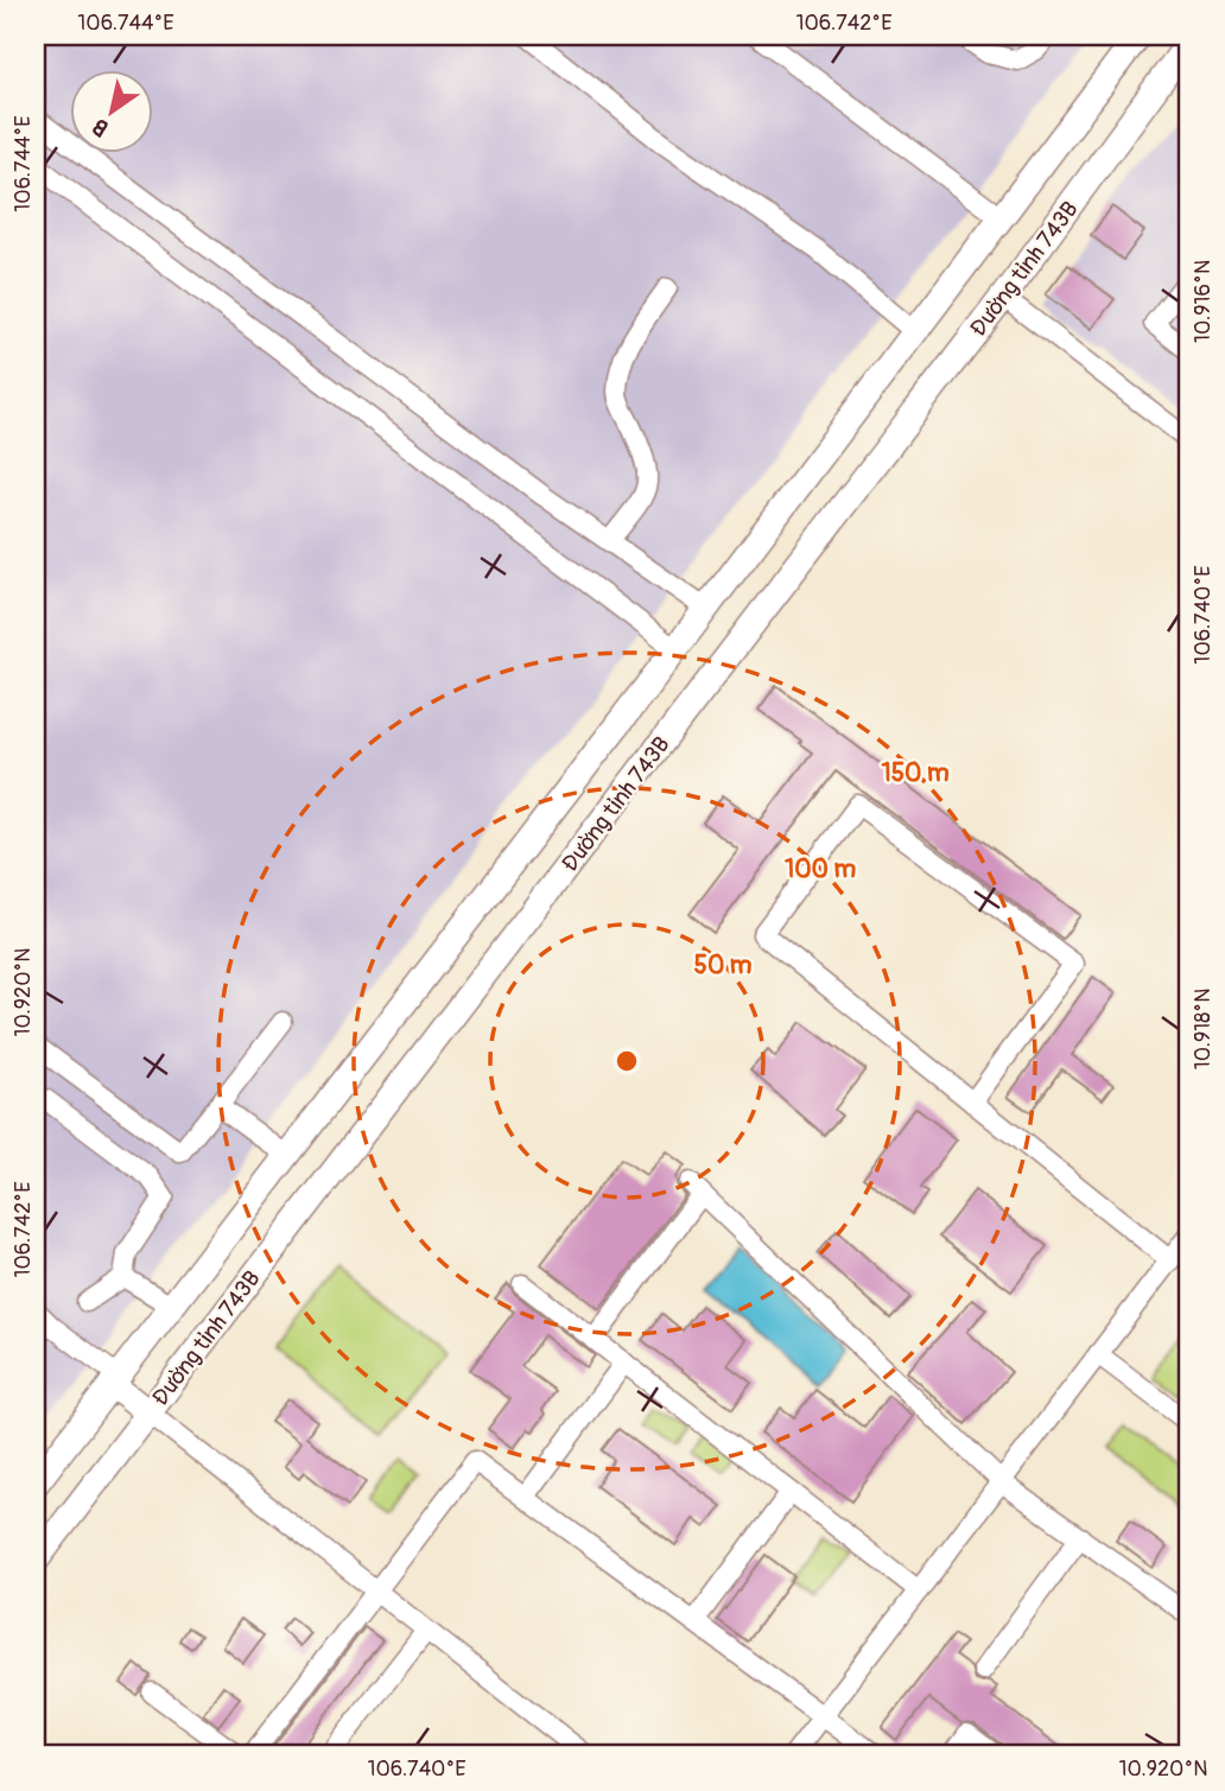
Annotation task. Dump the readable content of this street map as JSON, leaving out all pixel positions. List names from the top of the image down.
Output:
{
  "streets": {
    "main road": ["Đường tỉnh 743B"]
  },
  "north": "bottom left",
  "coordinates": [
    "106.744°E",
    "106.742°E",
    "10.916°N",
    "106.740°E",
    "10.920°N",
    "10.918°N"
  ],
  "rings": ["150 m", "100 m", "50 m"]
}
